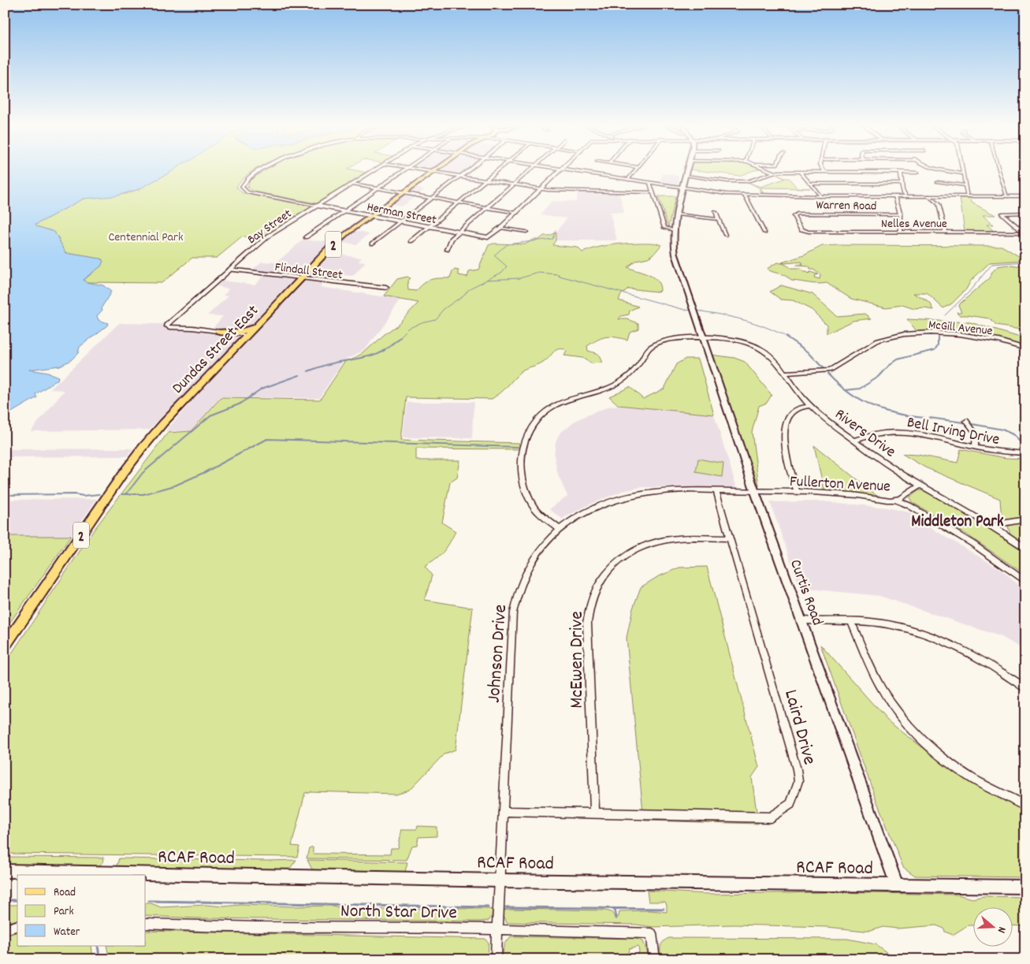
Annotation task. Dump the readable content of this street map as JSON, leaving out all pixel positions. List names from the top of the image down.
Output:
{
  "streets": {
    "main road": [
      "2",
      "Dundas Street East",
      "Curtis Road",
      "RCAF Road"
    ],
    "street": [
      "Warren Road",
      "Herman Street",
      "Nelles Avenue",
      "Bay Street",
      "Flindall Street",
      "McGill Avenue",
      "Bell Irving Drive",
      "Rivers Drive",
      "Fullerton Avenue",
      "Johnson Drive",
      "McEwen Drive",
      "Laird Drive",
      "North Star Drive"
    ]
  },
  "crossings": [
    ["Warren Road", "Nelles Avenue"],
    ["Herman Street", "Bay Street"],
    ["Herman Street", "Dundas Street East"],
    ["Bay Street", "Flindall Street"],
    ["Bay Street", "Dundas Street East"],
    ["Flindall Street", "Dundas Street East"],
    ["McGill Avenue", "Rivers Drive"],
    ["Bell Irving Drive", "Rivers Drive"],
    ["Rivers Drive", "Fullerton Avenue"],
    ["Rivers Drive", "Curtis Road"],
    ["Rivers Drive", "Johnson Drive"],
    ["Fullerton Avenue", "Curtis Road"],
    ["Fullerton Avenue", "Johnson Drive"],
    ["Curtis Road", "Johnson Drive"],
    ["Curtis Road", "RCAF Road"],
    ["Johnson Drive", "Laird Drive"],
    ["Johnson Drive", "RCAF Road"],
    ["Johnson Drive", "North Star Drive"],
    ["McEwen Drive", "Laird Drive"]
  ],
  "districts": ["Middleton Park"],
  "parks": ["Centennial Park"],
  "legend": ["Road", "Park", "Water"],
  "north": "right"
}
